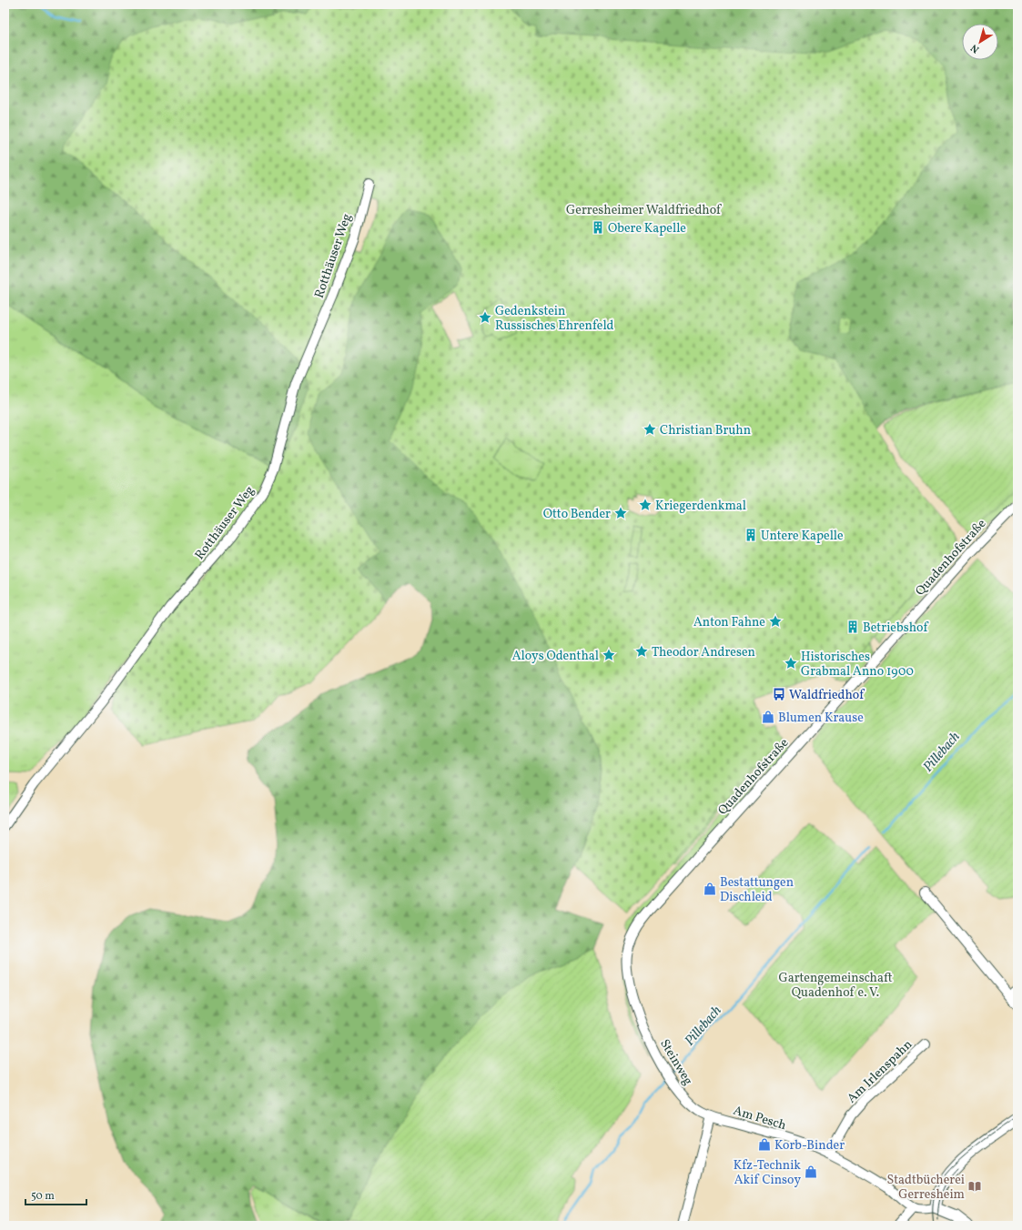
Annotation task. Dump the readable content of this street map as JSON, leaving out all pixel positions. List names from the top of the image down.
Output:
{
  "streets": {
    "street": [
      "Rotthäuser Weg",
      "Quadenhofstraße",
      "Steinweg",
      "Am Irlenspahn",
      "Am Pesch"
    ]
  },
  "crossings": [
    ["Quadenhofstraße", "Steinweg"],
    ["Steinweg", "Am Pesch"],
    ["Am Irlenspahn", "Am Pesch"]
  ],
  "water": ["Pillebach"],
  "parks": ["Gerresheimer Waldfriedhof", "Gartengemeinschaft Quadenhof e. V."],
  "places": {
    "building": ["Obere Kapelle", "Untere Kapelle", "Betriebshof"],
    "place": [
      "Gedenkstein Russisches Ehrenfeld",
      "Christian Bruhn",
      "Kriegerdenkmal",
      "Otto Bender",
      "Anton Fahne",
      "Theodor Andresen",
      "Aloys Odenthal",
      "Historisches Grabmal Anno 1900"
    ],
    "bus stop": ["Waldfriedhof"],
    "shop": [
      "Blumen Krause",
      "Bestattungen Dischleid",
      "Korb-Binder",
      "Kfz-Technik Akif Cinsoy"
    ],
    "library": ["Stadtbücherei Gerresheim"]
  },
  "scale_bar": "50 m",
  "north": "bottom left"
}
